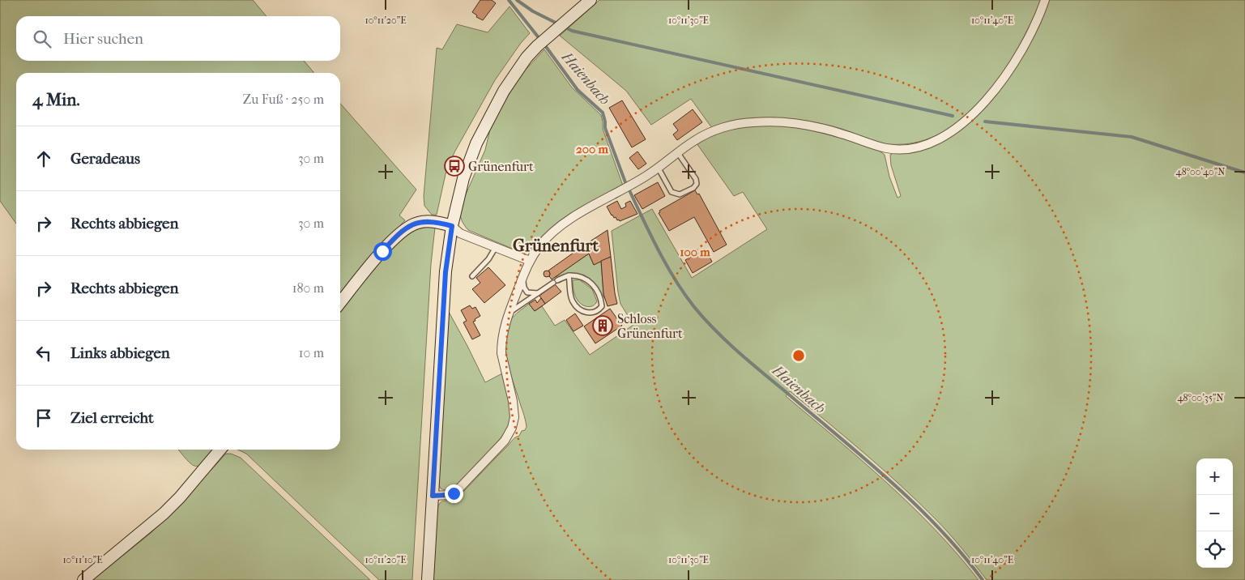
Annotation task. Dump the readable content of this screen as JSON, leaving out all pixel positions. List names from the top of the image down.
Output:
{
  "districts": ["Grünenfurt"],
  "water": ["Haienbach"],
  "places": {
    "bus stop": ["Grünenfurt"],
    "building": ["Schloss Grünenfurt"]
  },
  "page": {
    "search": "Hier suchen",
    "heading": ["4 Min.", "Zu Fuß · 250 m"],
    "list": [
      ["Geradeaus", "30 m"],
      ["Rechts abbiegen", "30 m"],
      ["Rechts abbiegen", "180 m"],
      ["Links abbiegen", "10 m"],
      "Ziel erreicht"
    ],
    "map_buttons": ["+", "−"]
  },
  "coordinates": [
    "10°11'20\"E",
    "10°11'30\"E",
    "10°11'40\"E",
    "48°00'40\"N",
    "48°00'35\"N",
    "10°11'10\"E"
  ],
  "rings": ["200 m", "100 m"]
}
